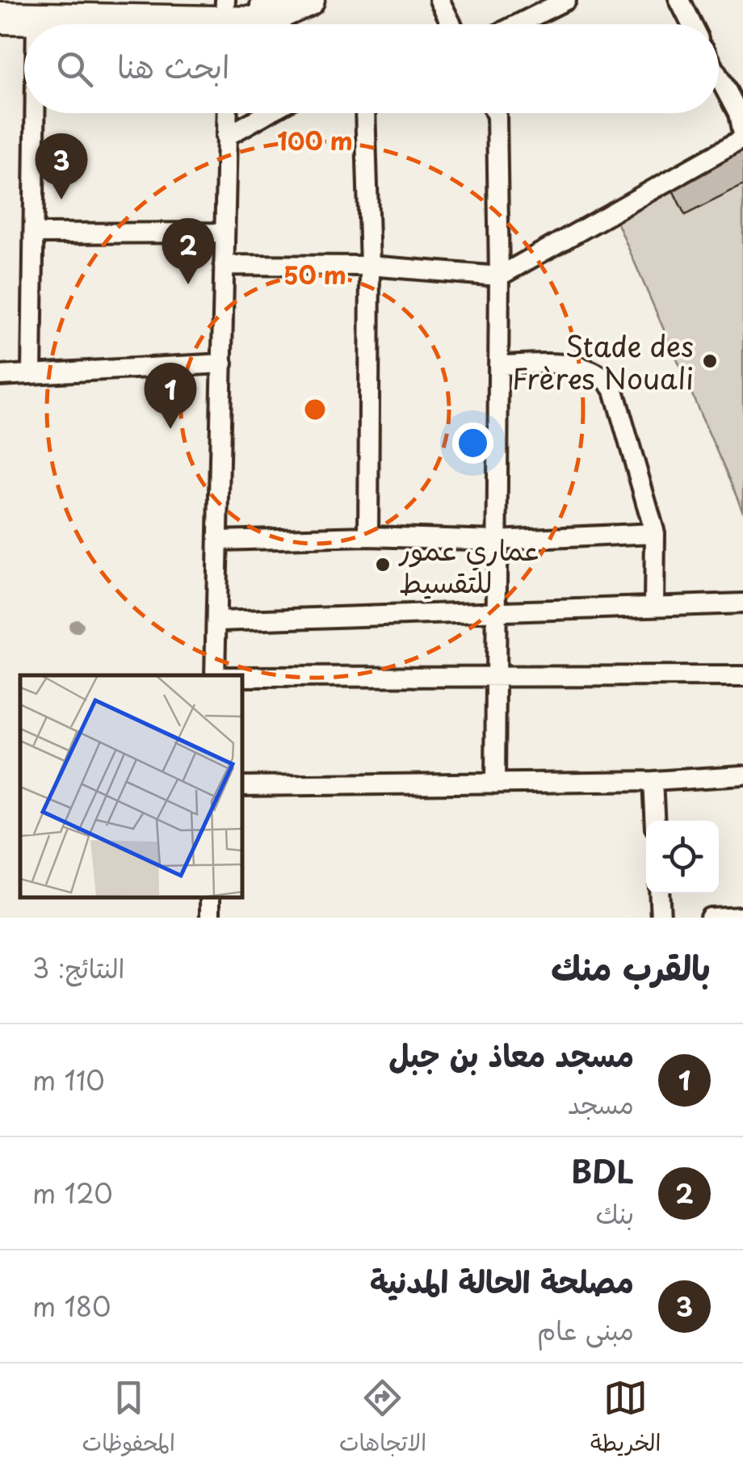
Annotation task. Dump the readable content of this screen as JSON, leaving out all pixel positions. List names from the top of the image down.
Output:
{
  "places": ["Stade des Frères Nouali", "عماري عمور للتقسيط"],
  "page": {
    "search": "ابحث هنا",
    "pins": ["3", "2", "1"],
    "heading": ["بالقرب منك", "النتائج: 3"],
    "list": [
      {
        "mark": "1",
        "name": "مسجد معاذ بن جبل",
        "note": "مسجد",
        "value": "110 m"
      },
      {
        "mark": "2",
        "name": "BDL",
        "note": "بنك",
        "value": "120 m"
      },
      {
        "mark": "3",
        "name": "مصلحة الحالة المدنية",
        "note": "مبنى عام",
        "value": "180 m"
      }
    ],
    "nav": ["الخريطة", "الاتجاهات", "المحفوظات"]
  },
  "rings": ["100 m", "50 m"]
}
